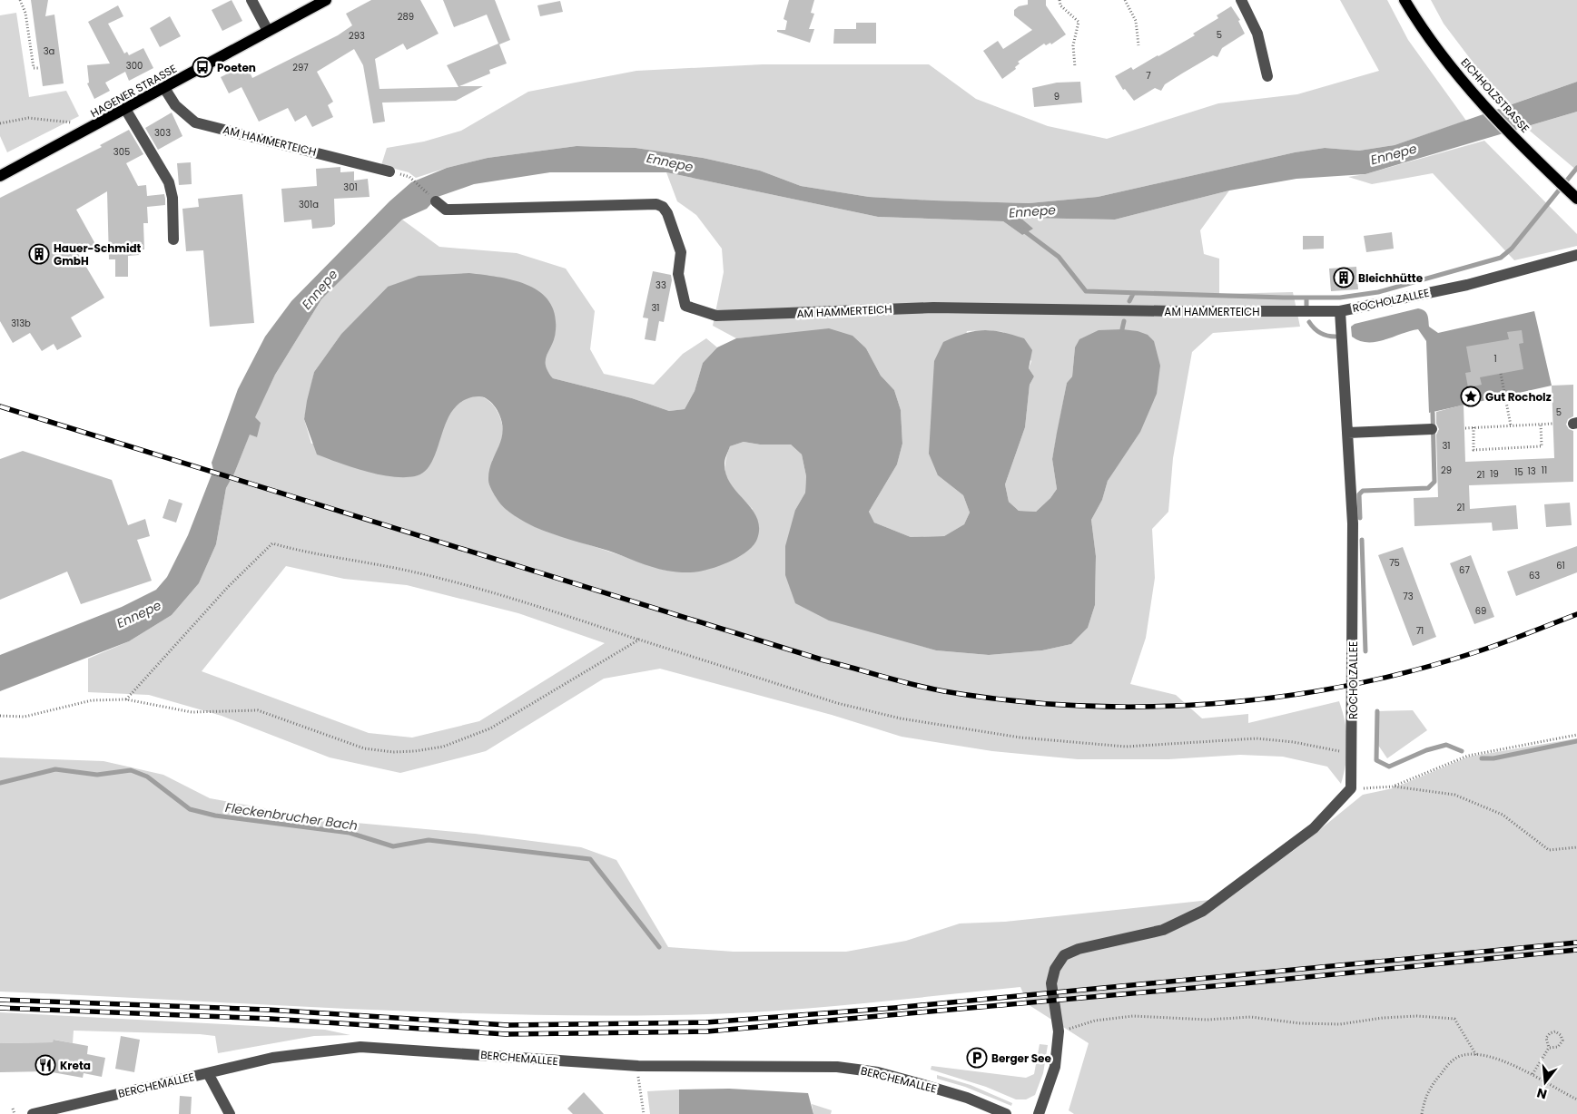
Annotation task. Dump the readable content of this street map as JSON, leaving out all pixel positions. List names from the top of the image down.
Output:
{
  "streets": {
    "main road": ["HAGENER STRASSE", "EICHHOLZSTRASSE"],
    "street": ["AM HAMMERTEICH", "ROCHOLZALLEE", "BERCHEMALLEE"]
  },
  "crossings": [
    ["HAGENER STRASSE", "AM HAMMERTEICH"],
    ["AM HAMMERTEICH", "ROCHOLZALLEE"]
  ],
  "water": ["Ennepe", "Fleckenbrucher Bach"],
  "places": {
    "bus stop": ["Poeten"],
    "building": ["Hauer-Schmidt GmbH", "Bleichhütte"],
    "place": ["Gut Rocholz"],
    "parking": ["Berger See"],
    "restaurant": ["Kreta"]
  },
  "house_numbers": [
    "289",
    "5",
    "293",
    "3a",
    "300",
    "297",
    "7",
    "9",
    "303",
    "305",
    "301",
    "301a",
    "33",
    "31",
    "313b",
    "1",
    "5",
    "31",
    "29",
    "11",
    "13",
    "15",
    "19",
    "21",
    "21",
    "75",
    "61",
    "67",
    "63",
    "73",
    "69",
    "71"
  ],
  "north": "bottom"
}
